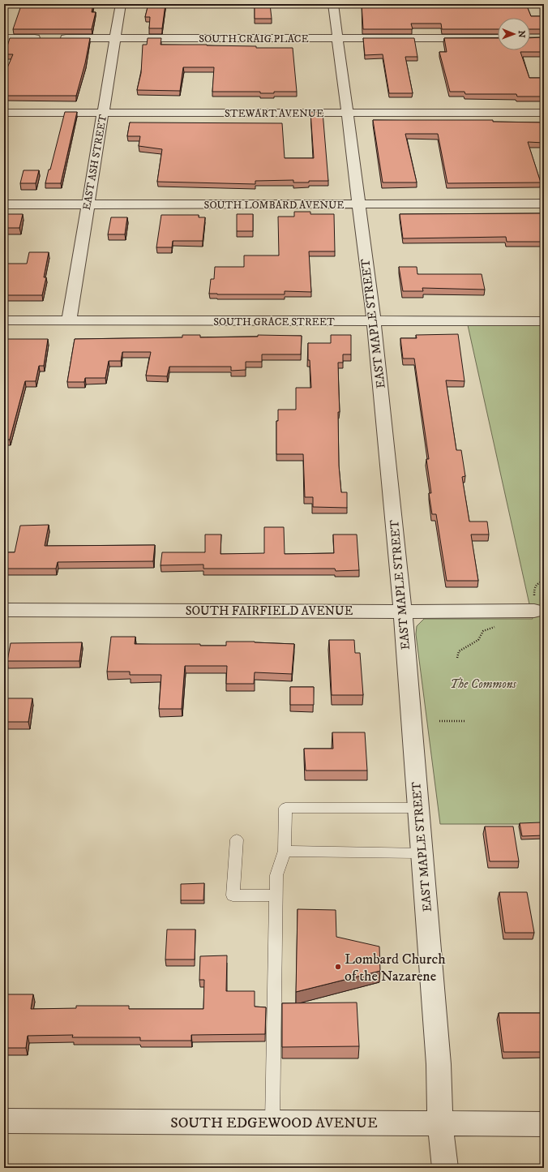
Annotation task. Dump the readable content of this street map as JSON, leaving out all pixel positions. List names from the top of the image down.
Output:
{
  "streets": {
    "street": [
      "SOUTH CRAIG PLACE",
      "STEWART AVENUE",
      "EAST ASH STREET",
      "SOUTH LOMBARD AVENUE",
      "SOUTH GRACE STREET",
      "EAST MAPLE STREET",
      "SOUTH FAIRFIELD AVENUE",
      "SOUTH EDGEWOOD AVENUE"
    ]
  },
  "crossings": [
    ["SOUTH CRAIG PLACE", "EAST ASH STREET"],
    ["SOUTH CRAIG PLACE", "EAST MAPLE STREET"],
    ["STEWART AVENUE", "EAST ASH STREET"],
    ["STEWART AVENUE", "EAST MAPLE STREET"],
    ["EAST ASH STREET", "SOUTH LOMBARD AVENUE"],
    ["EAST ASH STREET", "SOUTH GRACE STREET"],
    ["SOUTH LOMBARD AVENUE", "EAST MAPLE STREET"],
    ["SOUTH GRACE STREET", "EAST MAPLE STREET"],
    ["EAST MAPLE STREET", "SOUTH FAIRFIELD AVENUE"],
    ["EAST MAPLE STREET", "SOUTH EDGEWOOD AVENUE"]
  ],
  "parks": ["The Commons"],
  "places": ["Lombard Church of the Nazarene"],
  "north": "right"
}
